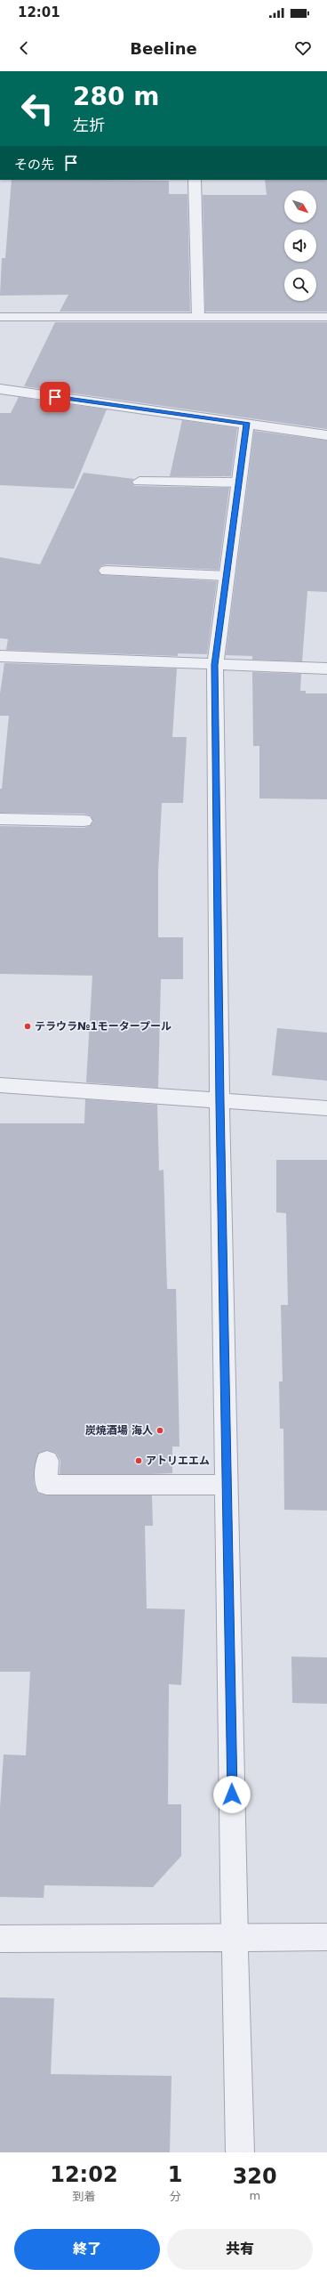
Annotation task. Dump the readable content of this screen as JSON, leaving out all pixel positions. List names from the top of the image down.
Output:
{
  "places": ["テラウラ№1モータープール", "炭焼酒場 海人", "アトリエエム"],
  "north": "bottom right",
  "page": {
    "status": "12:01",
    "header": "Beeline",
    "turn": ["280 m", "左折"],
    "then": "その先",
    "eta": [
      "12:02",
      "到着",
      "1",
      "分",
      "320",
      "m"
    ],
    "buttons": ["終了", "共有"]
  }
}
